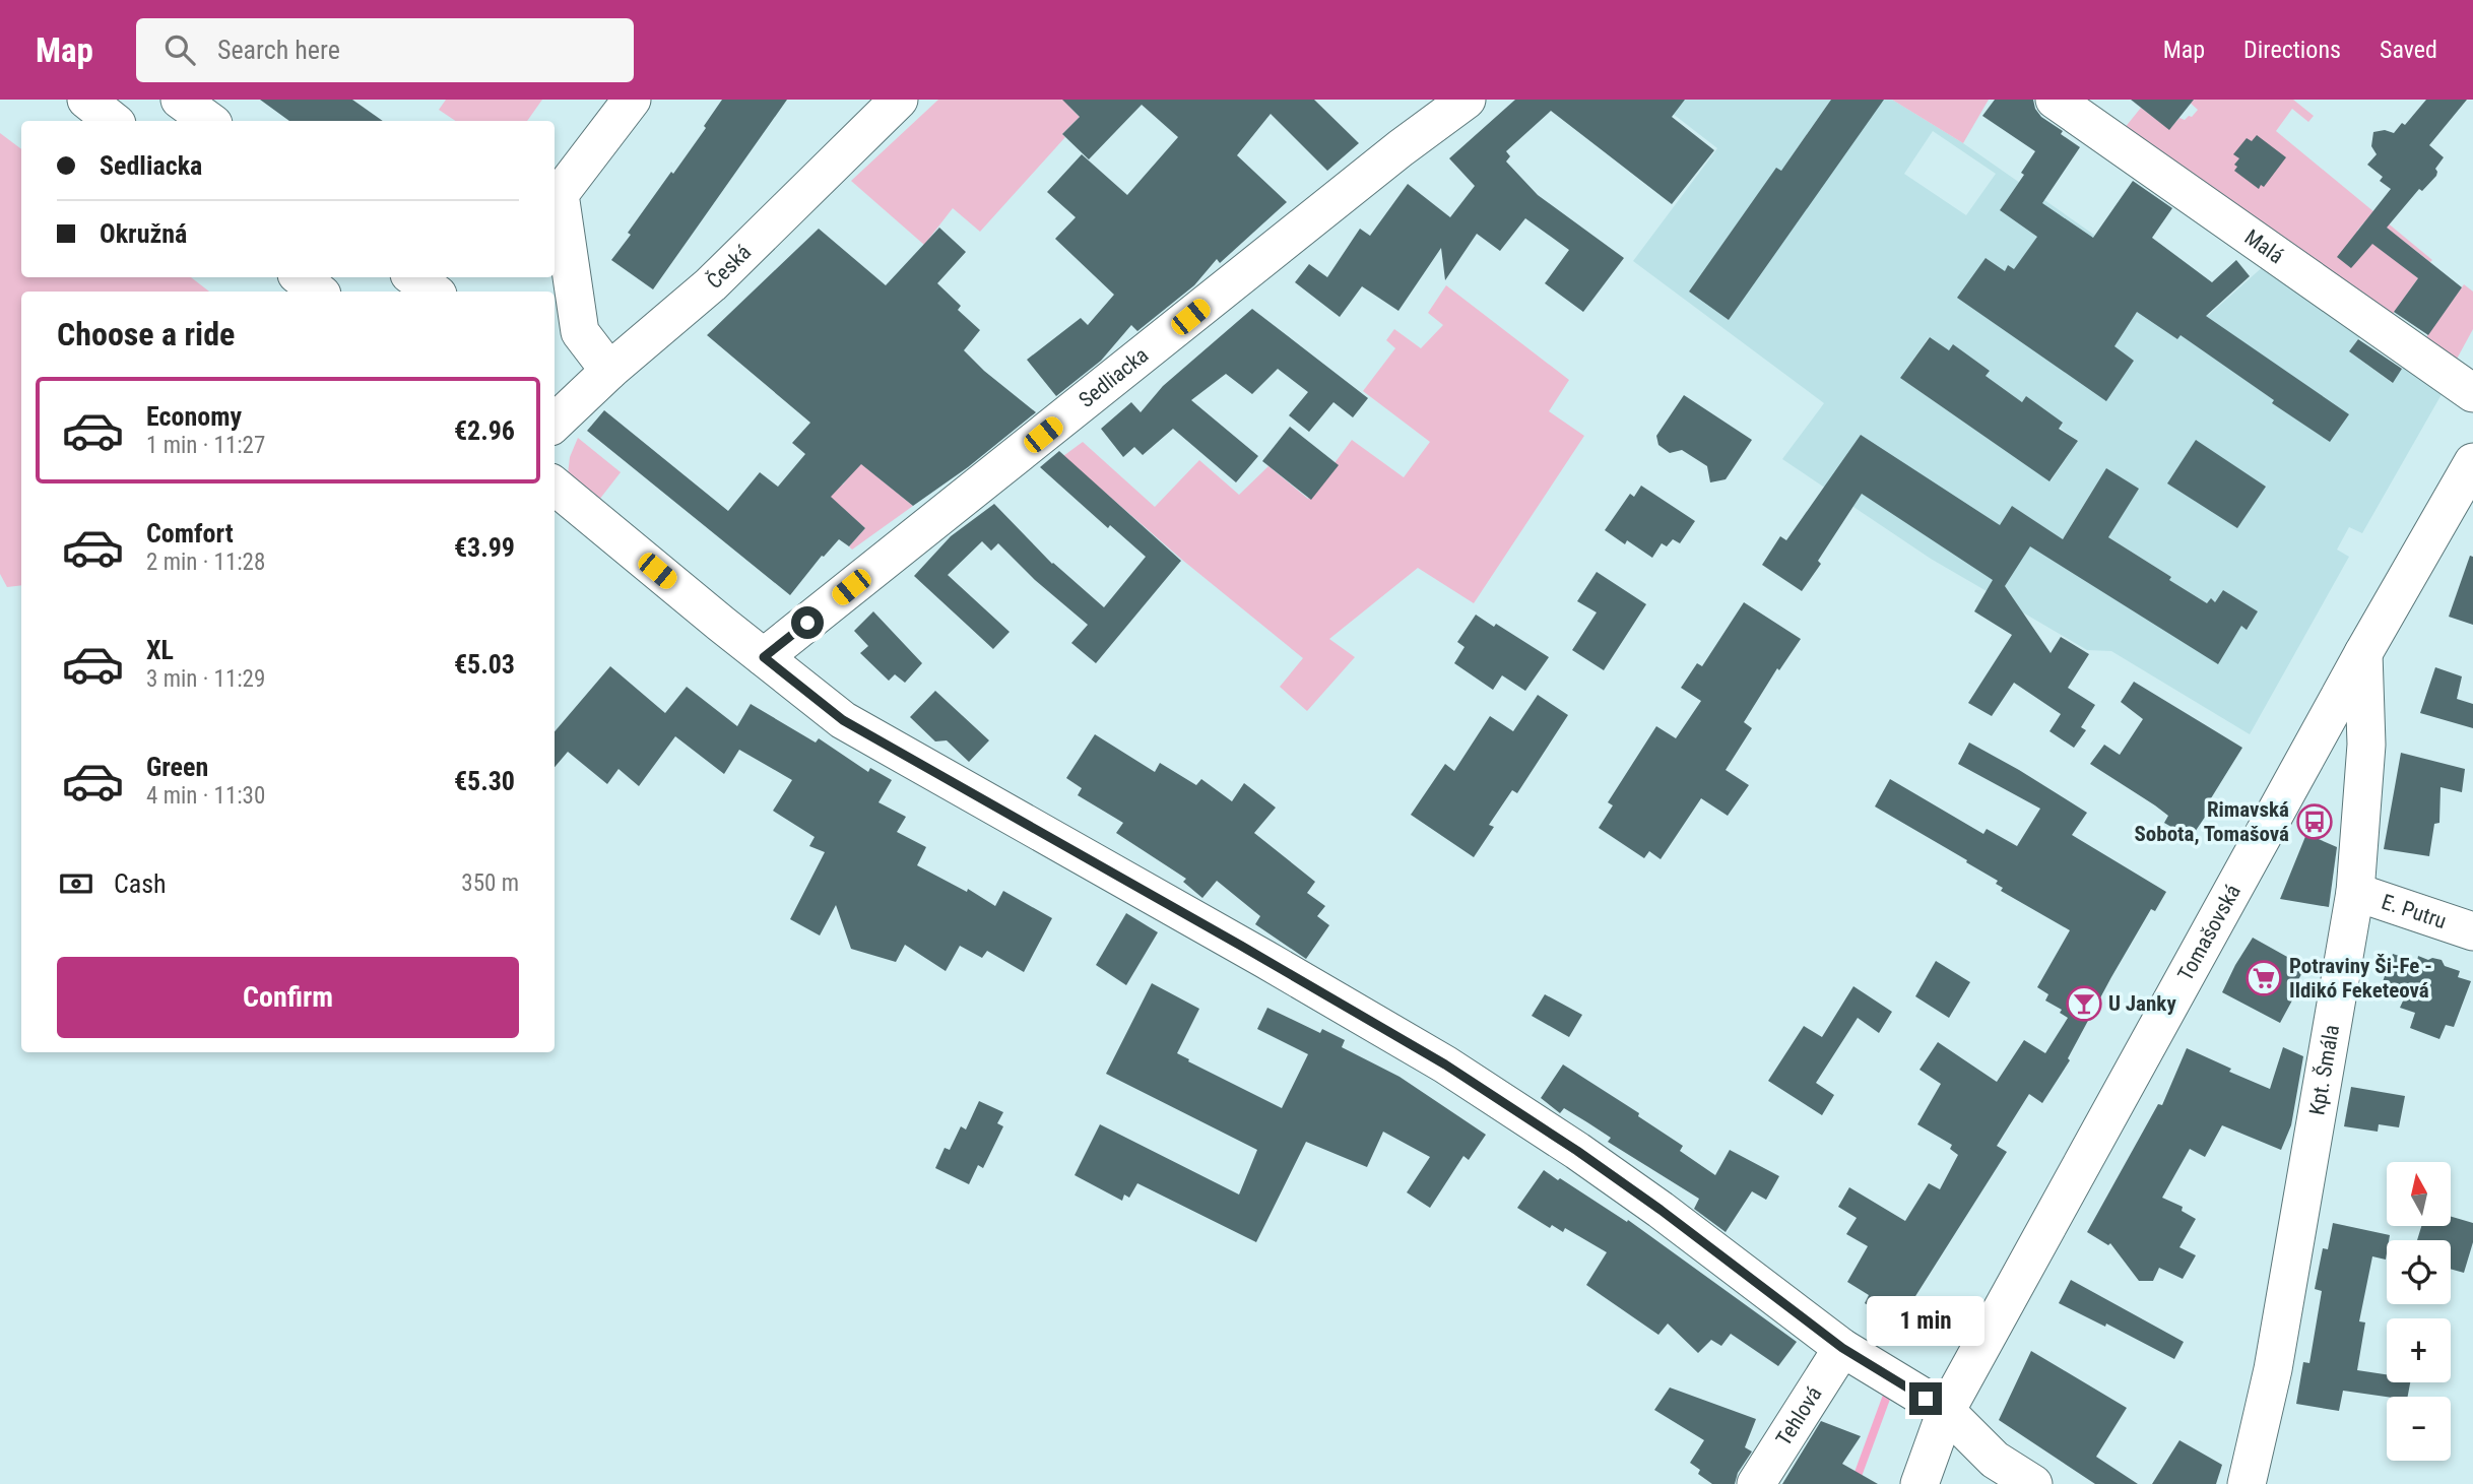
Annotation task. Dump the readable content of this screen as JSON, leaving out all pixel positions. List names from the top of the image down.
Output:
{
  "streets": {
    "street": [
      "Malá",
      "Česká",
      "Sedliacka",
      "E. Putru",
      "Tomašovská",
      "Kpt. Šmála",
      "Tehlová"
    ]
  },
  "crossings": [
    ["E. Putru", "Kpt. Šmála"],
    ["Tomašovská", "Kpt. Šmála"]
  ],
  "places": {
    "bus stop": ["Rimavská Sobota, Tomašová"],
    "supermarket": ["Potraviny Ši-Fe - Ildikó Feketeová"],
    "bar": ["U Janky"]
  },
  "north": "top",
  "page": {
    "header": "Map",
    "search": "Search here",
    "nav": ["Map", "Directions", "Saved"],
    "banner": ["Sedliacka", "Okružná"],
    "heading": "Choose a ride",
    "list": [
      {
        "name": "Economy",
        "note": "1 min · 11:27",
        "value": "€2.96"
      },
      {
        "name": "Comfort",
        "note": "2 min · 11:28",
        "value": "€3.99"
      },
      {
        "name": "XL",
        "note": "3 min · 11:29",
        "value": "€5.03"
      },
      {
        "name": "Green",
        "note": "4 min · 11:30",
        "value": "€5.30"
      }
    ],
    "pay": ["Cash", "350 m"],
    "buttons": "Confirm",
    "map_buttons": ["+", "−"],
    "bubble": "1 min"
  }
}
